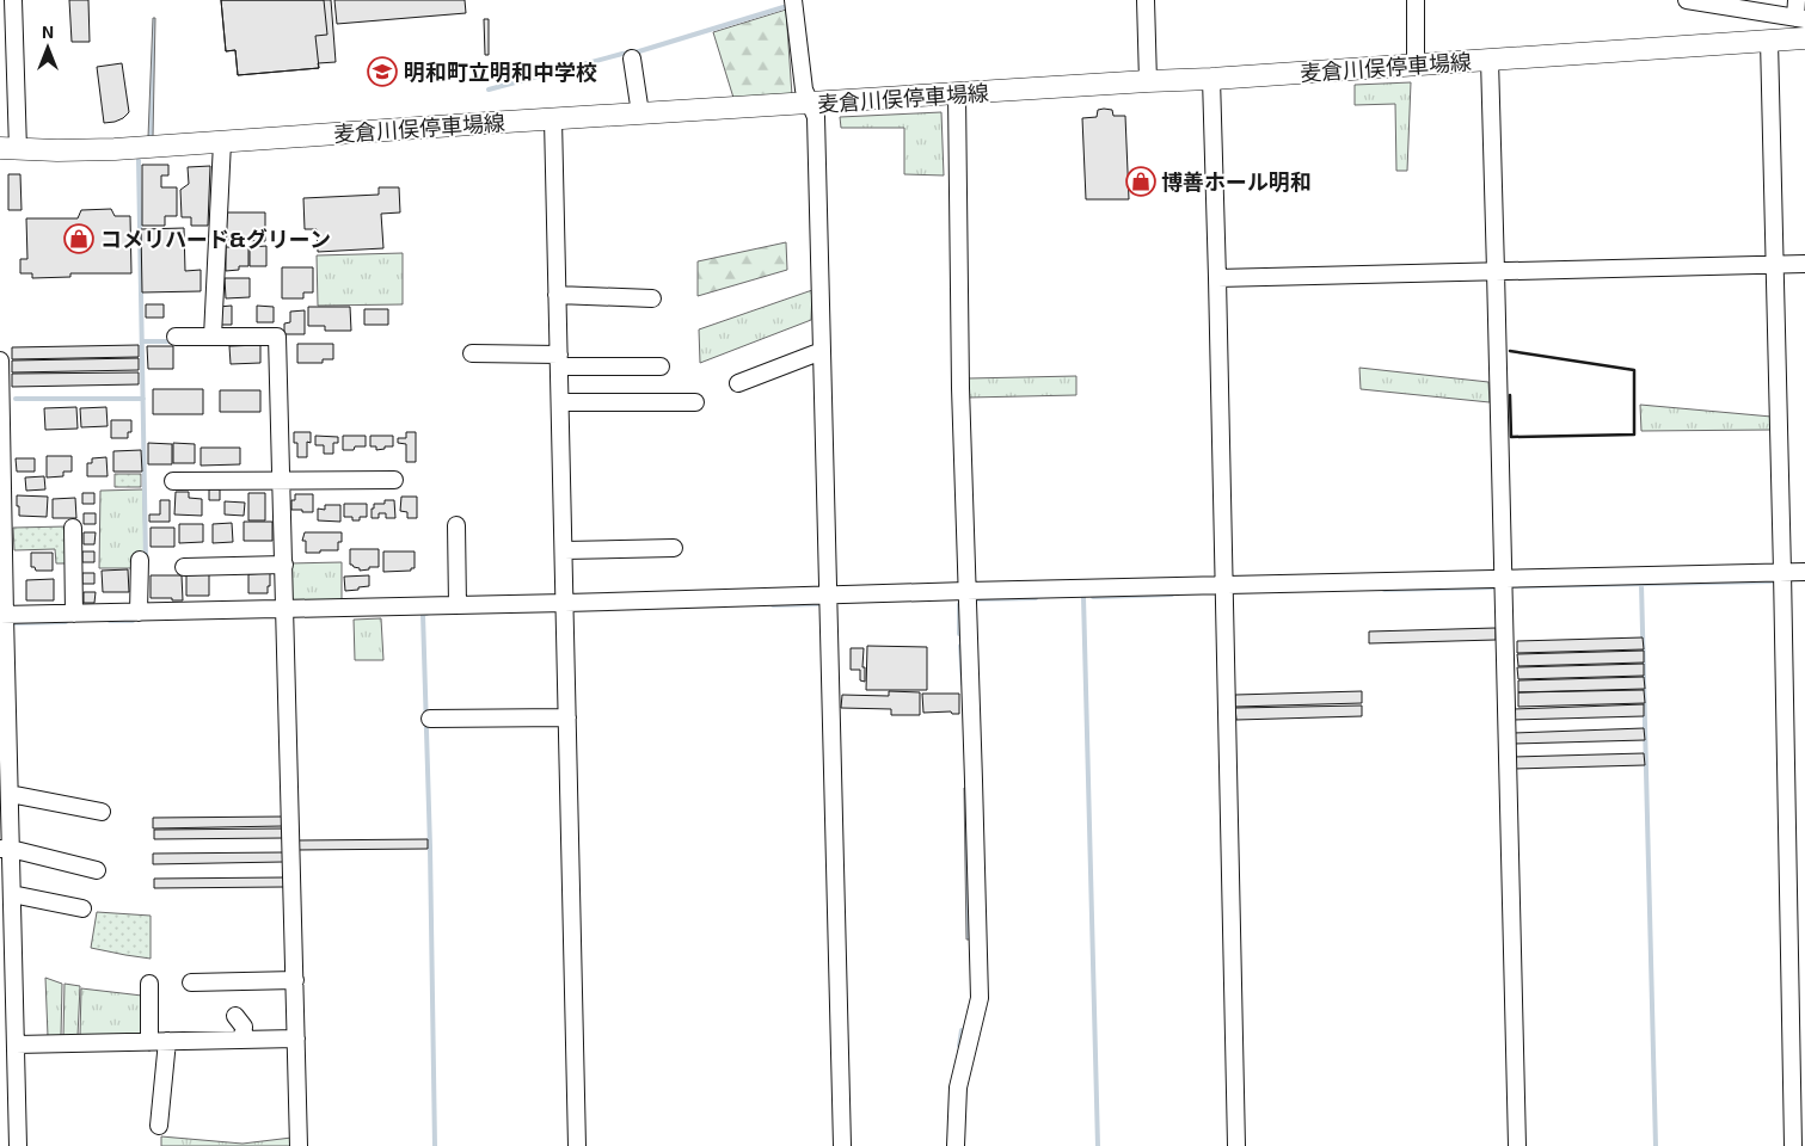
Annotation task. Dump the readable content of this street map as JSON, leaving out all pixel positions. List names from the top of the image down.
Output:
{
  "streets": {
    "main road": ["麦倉川俣停車場線"]
  },
  "places": {
    "school or university": ["明和町立明和中学校"],
    "shop": ["博善ホール明和", "コメリハード&グリーン"]
  },
  "north": "top"
}
